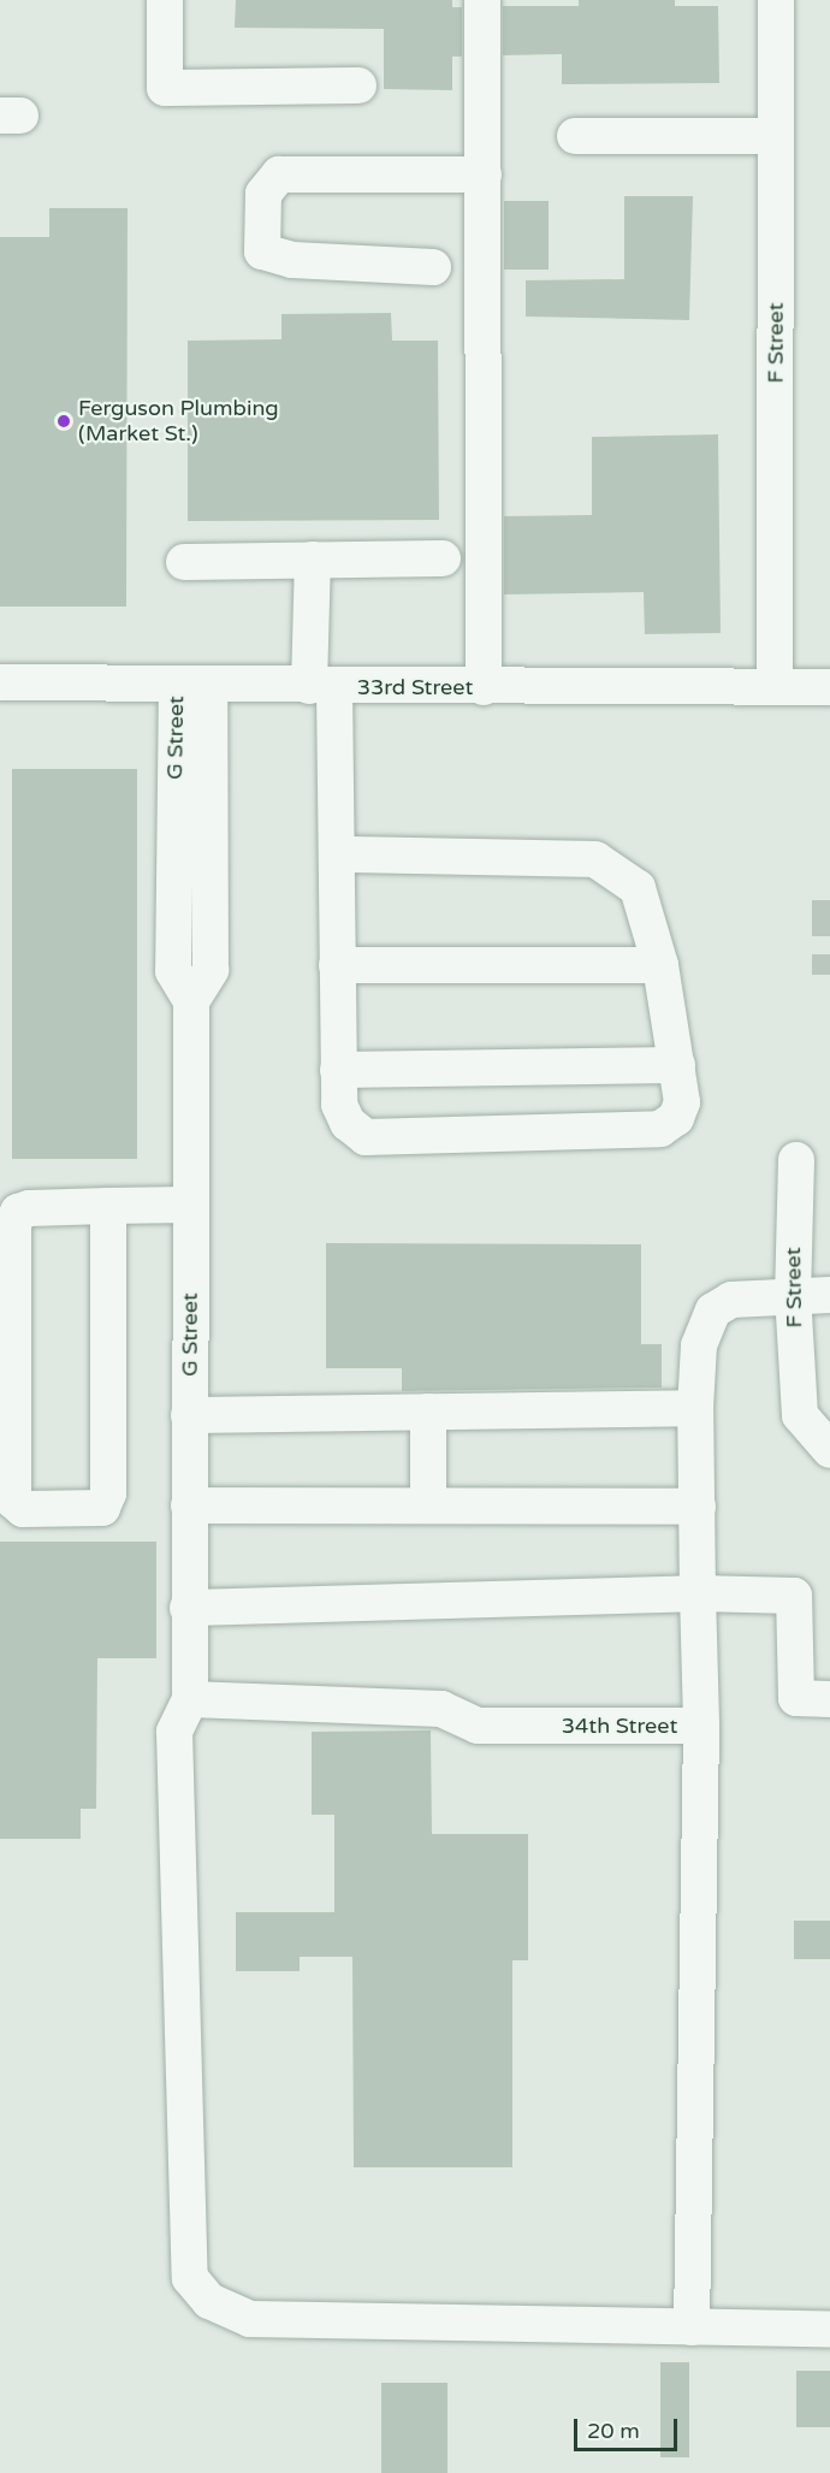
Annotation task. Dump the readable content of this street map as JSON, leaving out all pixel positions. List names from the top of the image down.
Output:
{
  "streets": {
    "street": [
      "F Street",
      "33rd Street",
      "G Street",
      "34th Street"
    ]
  },
  "crossings": [
    ["F Street", "33rd Street"],
    ["F Street", "34th Street"],
    ["33rd Street", "G Street"],
    ["G Street", "34th Street"]
  ],
  "places": ["Ferguson Plumbing (Market St.)"],
  "scale_bar": "20 m"
}
